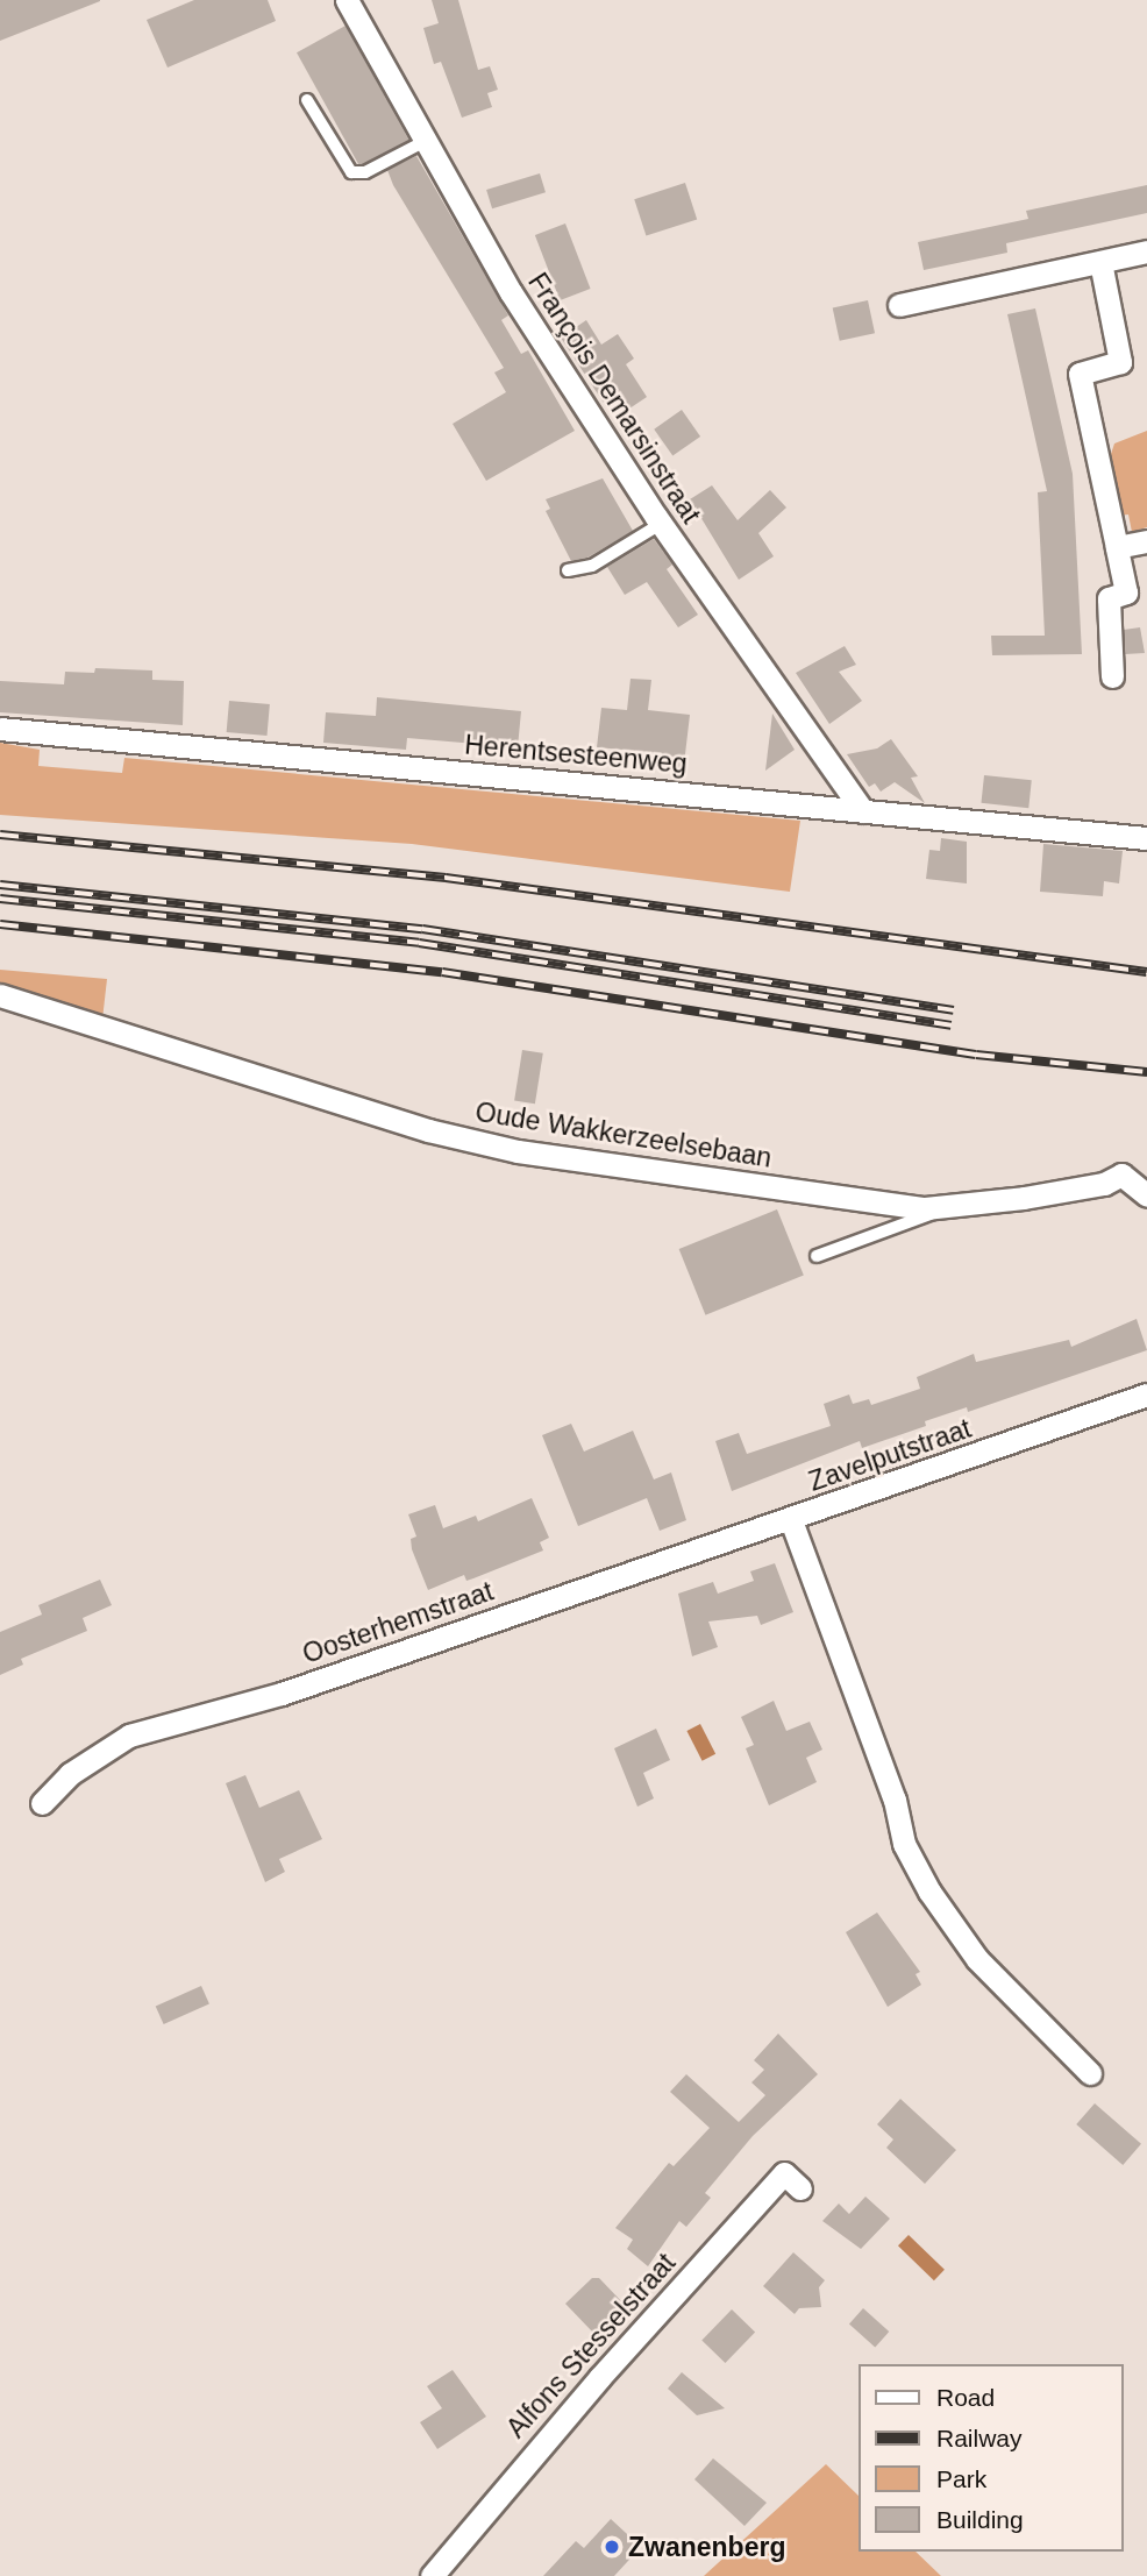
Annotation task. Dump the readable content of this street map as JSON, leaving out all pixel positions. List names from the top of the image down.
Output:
{
  "streets": {
    "street": [
      "François Demarsinstraat",
      "Herentsesteenweg",
      "Oude Wakkerzeelsebaan",
      "Zavelputstraat",
      "Oosterhemstraat",
      "Alfons Stesselstraat"
    ]
  },
  "crossings": [
    ["François Demarsinstraat", "Herentsesteenweg"],
    ["Zavelputstraat", "Oosterhemstraat"]
  ],
  "places": ["Zwanenberg"],
  "legend": [
    "Road",
    "Railway",
    "Park",
    "Building"
  ]
}
